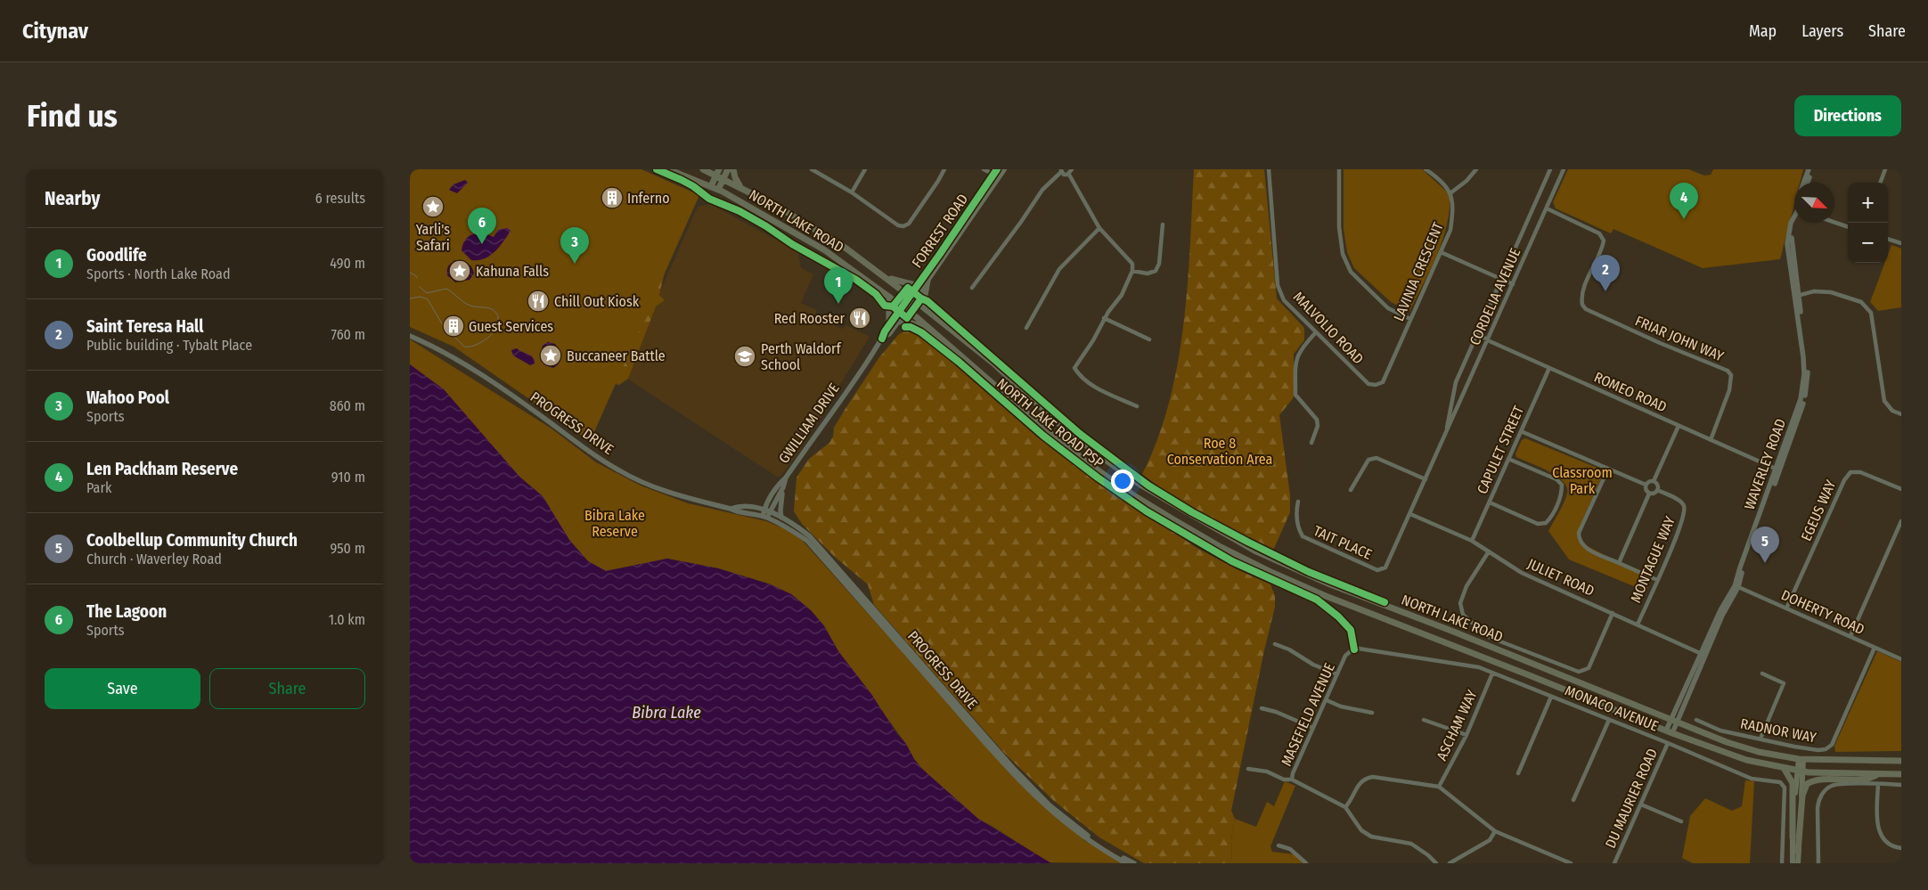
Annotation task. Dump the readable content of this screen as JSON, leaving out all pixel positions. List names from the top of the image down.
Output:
{
  "streets": {
    "main road": ["NORTH LAKE ROAD", "FORREST ROAD"],
    "street": [
      "LAVINIA CRESCENT",
      "CORDELIA AVENUE",
      "MALVOLIO ROAD",
      "FRIAR JOHN WAY",
      "ROMEO ROAD",
      "PROGRESS DRIVE",
      "GWILLIAM DRIVE",
      "CAPULET STREET",
      "WAVERLEY ROAD",
      "EGEUS WAY",
      "TAIT PLACE",
      "MONTAGUE WAY",
      "JULIET ROAD",
      "DOHERTY ROAD",
      "MONACO AVENUE",
      "MASEFIELD AVENUE",
      "ASCHAM WAY",
      "RADNOR WAY",
      "DU MAURIER ROAD"
    ],
    "cycle path": ["NORTH LAKE ROAD PSP"]
  },
  "crossings": [
    ["NORTH LAKE ROAD", "FORREST ROAD"],
    ["NORTH LAKE ROAD", "GWILLIAM DRIVE"],
    ["NORTH LAKE ROAD", "WAVERLEY ROAD"],
    ["FORREST ROAD", "GWILLIAM DRIVE"],
    ["LAVINIA CRESCENT", "MALVOLIO ROAD"],
    ["CORDELIA AVENUE", "FRIAR JOHN WAY"],
    ["CORDELIA AVENUE", "ROMEO ROAD"],
    ["CORDELIA AVENUE", "TAIT PLACE"],
    ["CORDELIA AVENUE", "JULIET ROAD"],
    ["FRIAR JOHN WAY", "ROMEO ROAD"],
    ["ROMEO ROAD", "CAPULET STREET"],
    ["ROMEO ROAD", "WAVERLEY ROAD"],
    ["PROGRESS DRIVE", "GWILLIAM DRIVE"],
    ["CAPULET STREET", "JULIET ROAD"],
    ["WAVERLEY ROAD", "JULIET ROAD"],
    ["WAVERLEY ROAD", "DOHERTY ROAD"],
    ["EGEUS WAY", "DOHERTY ROAD"],
    ["MONTAGUE WAY", "JULIET ROAD"],
    ["DOHERTY ROAD", "RADNOR WAY"],
    ["MONACO AVENUE", "MASEFIELD AVENUE"],
    ["MONACO AVENUE", "ASCHAM WAY"],
    ["MONACO AVENUE", "DU MAURIER ROAD"]
  ],
  "water": ["Bibra Lake"],
  "parks": ["Roe 8 Conservation Area", "Classroom Park", "Bibra Lake Reserve"],
  "places": {
    "building": ["Inferno", "Guest Services"],
    "place": ["Yarli's Safari", "Kahuna Falls", "Buccaneer Battle"],
    "restaurant": ["Chill Out Kiosk", "Red Rooster"],
    "school or university": ["Perth Waldorf School"]
  },
  "north": "bottom right",
  "page": {
    "header": "Citynav",
    "nav": ["Map", "Layers", "Share"],
    "buttons": [
      "Directions",
      ["Save", "Share"]
    ],
    "title": "Find us",
    "heading": ["Nearby", "6 results"],
    "map_buttons": ["+", "−"],
    "pins": [
      "4",
      "6",
      "3",
      "2",
      "1",
      "5"
    ],
    "list": [
      {
        "mark": "1",
        "name": "Goodlife",
        "note": "Sports · North Lake Road",
        "value": "490 m"
      },
      {
        "mark": "2",
        "name": "Saint Teresa Hall",
        "note": "Public building · Tybalt Place",
        "value": "760 m"
      },
      {
        "mark": "3",
        "name": "Wahoo Pool",
        "note": "Sports",
        "value": "860 m"
      },
      {
        "mark": "4",
        "name": "Len Packham Reserve",
        "note": "Park",
        "value": "910 m"
      },
      {
        "mark": "5",
        "name": "Coolbellup Community Church",
        "note": "Church · Waverley Road",
        "value": "950 m"
      },
      {
        "mark": "6",
        "name": "The Lagoon",
        "note": "Sports",
        "value": "1.0 km"
      }
    ]
  }
}
